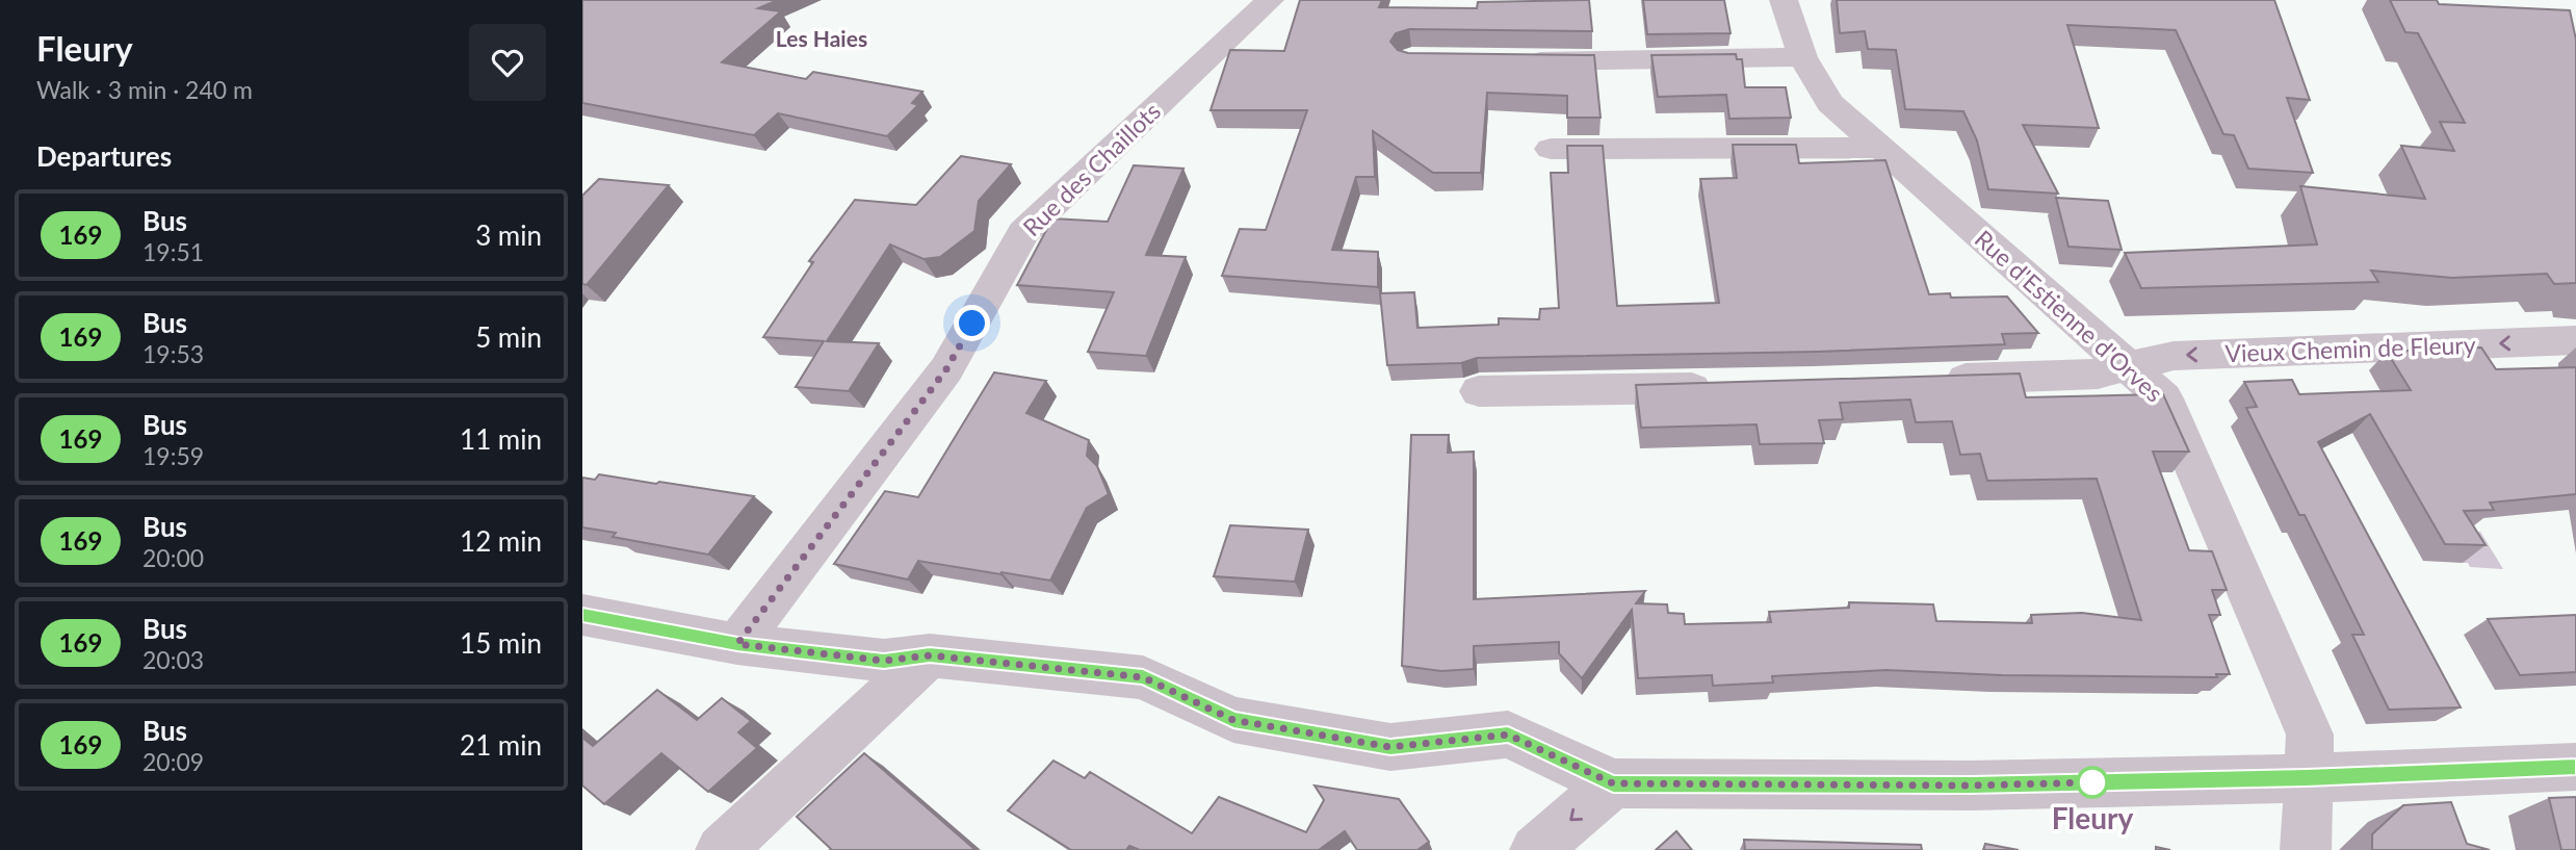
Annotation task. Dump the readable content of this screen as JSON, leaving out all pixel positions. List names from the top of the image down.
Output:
{
  "streets": {
    "street": ["Rue des Chaillots", "Rue d'Estienne d'Orves", "Vieux Chemin de Fleury"]
  },
  "crossings": [
    ["Rue d'Estienne d'Orves", "Vieux Chemin de Fleury"]
  ],
  "one_way": ["Vieux Chemin de Fleury"],
  "districts": ["Les Haies"],
  "places": ["Fleury"],
  "lines": ["bus line 169"],
  "page": {
    "heading": [
      ["Fleury", "Walk · 3 min · 240 m"],
      "Departures"
    ],
    "list": [
      {
        "mark": "169",
        "name": "Bus",
        "note": "19:51",
        "value": "3 min"
      },
      {
        "mark": "169",
        "name": "Bus",
        "note": "19:53",
        "value": "5 min"
      },
      {
        "mark": "169",
        "name": "Bus",
        "note": "19:59",
        "value": "11 min"
      },
      {
        "mark": "169",
        "name": "Bus",
        "note": "20:00",
        "value": "12 min"
      },
      {
        "mark": "169",
        "name": "Bus",
        "note": "20:03",
        "value": "15 min"
      },
      {
        "mark": "169",
        "name": "Bus",
        "note": "20:09",
        "value": "21 min"
      }
    ]
  }
}
